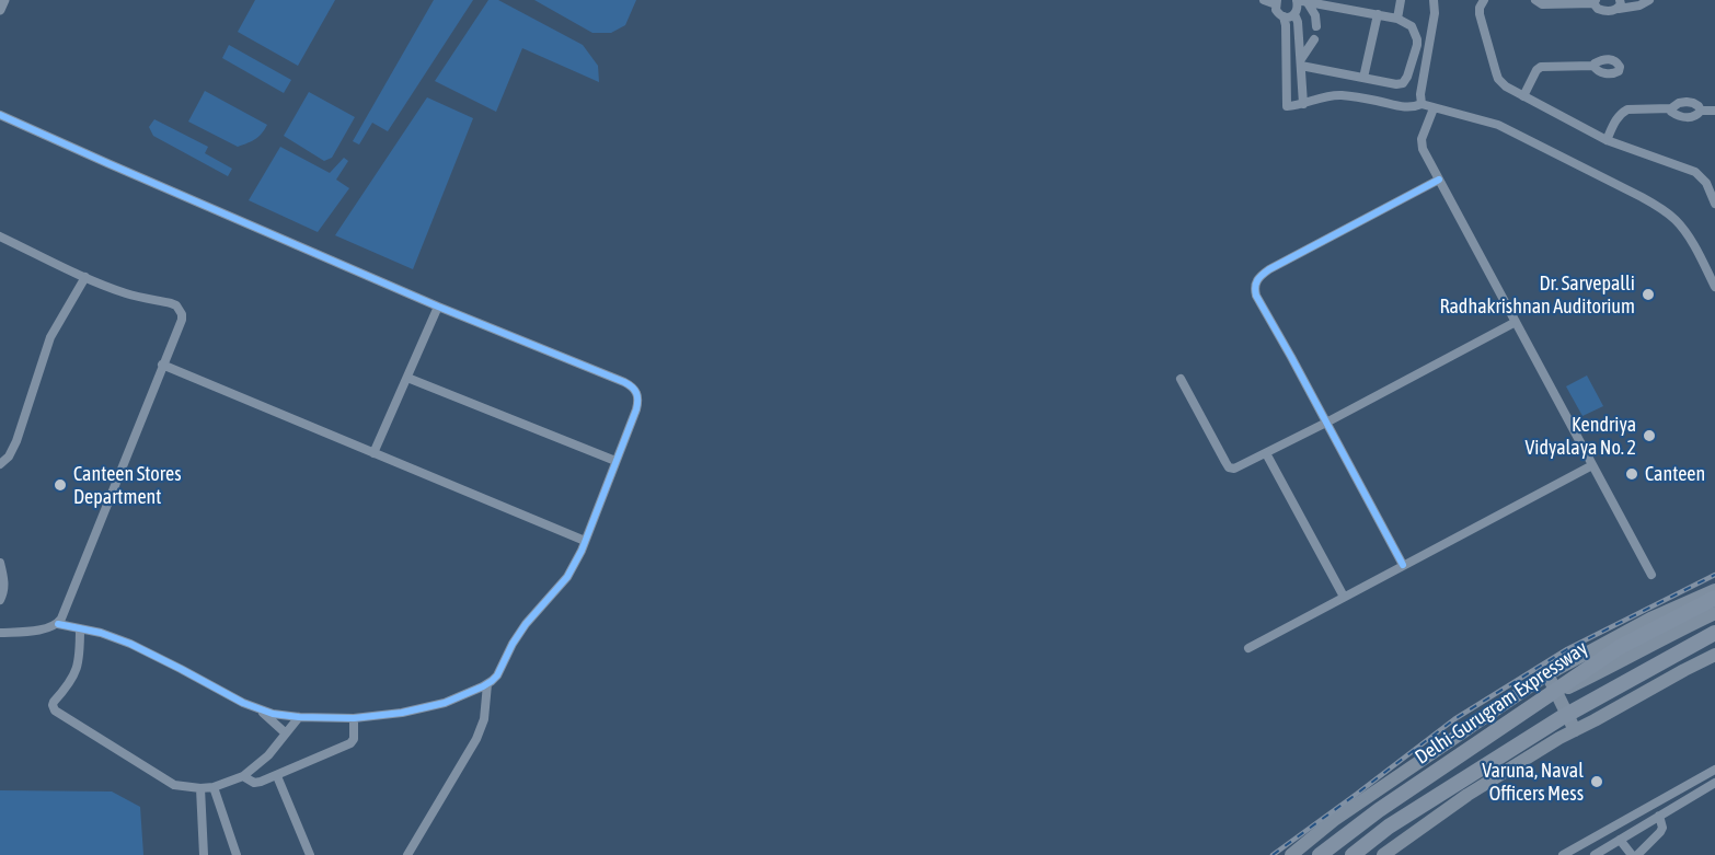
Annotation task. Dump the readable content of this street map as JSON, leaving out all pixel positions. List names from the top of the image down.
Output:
{
  "streets": {
    "highway": ["Delhi-Gurugram Expressway"]
  },
  "places": [
    "Dr. Sarvepalli Radhakrishnan Auditorium",
    "Kendriya Vidyalaya No. 2",
    "Canteen",
    "Canteen Stores Department",
    "Varuna, Naval Officers Mess"
  ]
}
